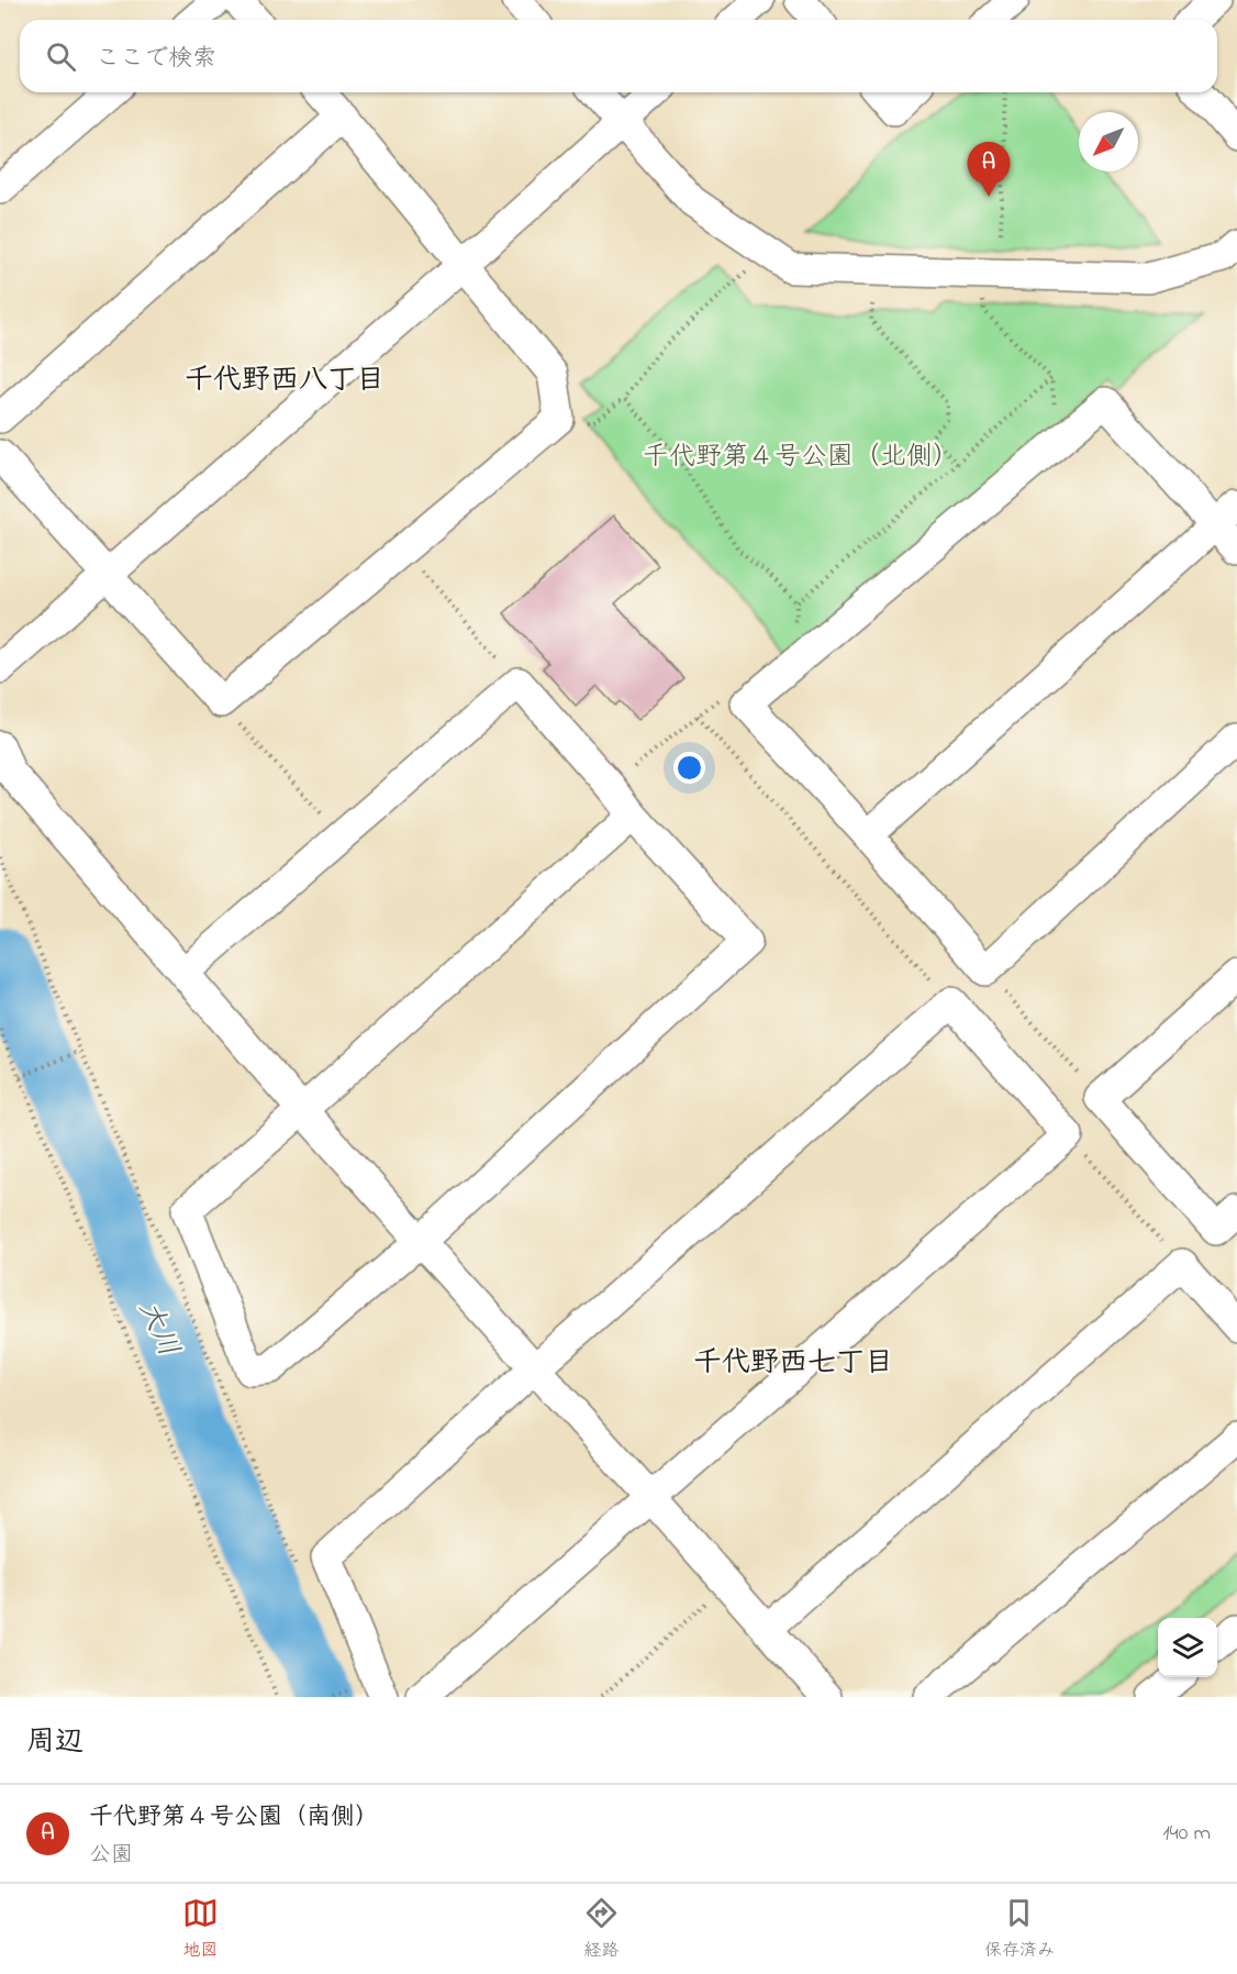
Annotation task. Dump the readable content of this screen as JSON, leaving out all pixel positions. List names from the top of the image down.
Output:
{
  "districts": ["千代野西八丁目", "千代野西七丁目"],
  "water": ["大川"],
  "parks": ["千代野第４号公園（北側）"],
  "north": "bottom left",
  "page": {
    "search": "ここで検索",
    "pins": "A",
    "heading": "周辺",
    "list": [
      {
        "mark": "A",
        "name": "千代野第４号公園（南側）",
        "note": "公園",
        "value": "140 m"
      }
    ],
    "nav": ["地図", "経路", "保存済み"]
  }
}
